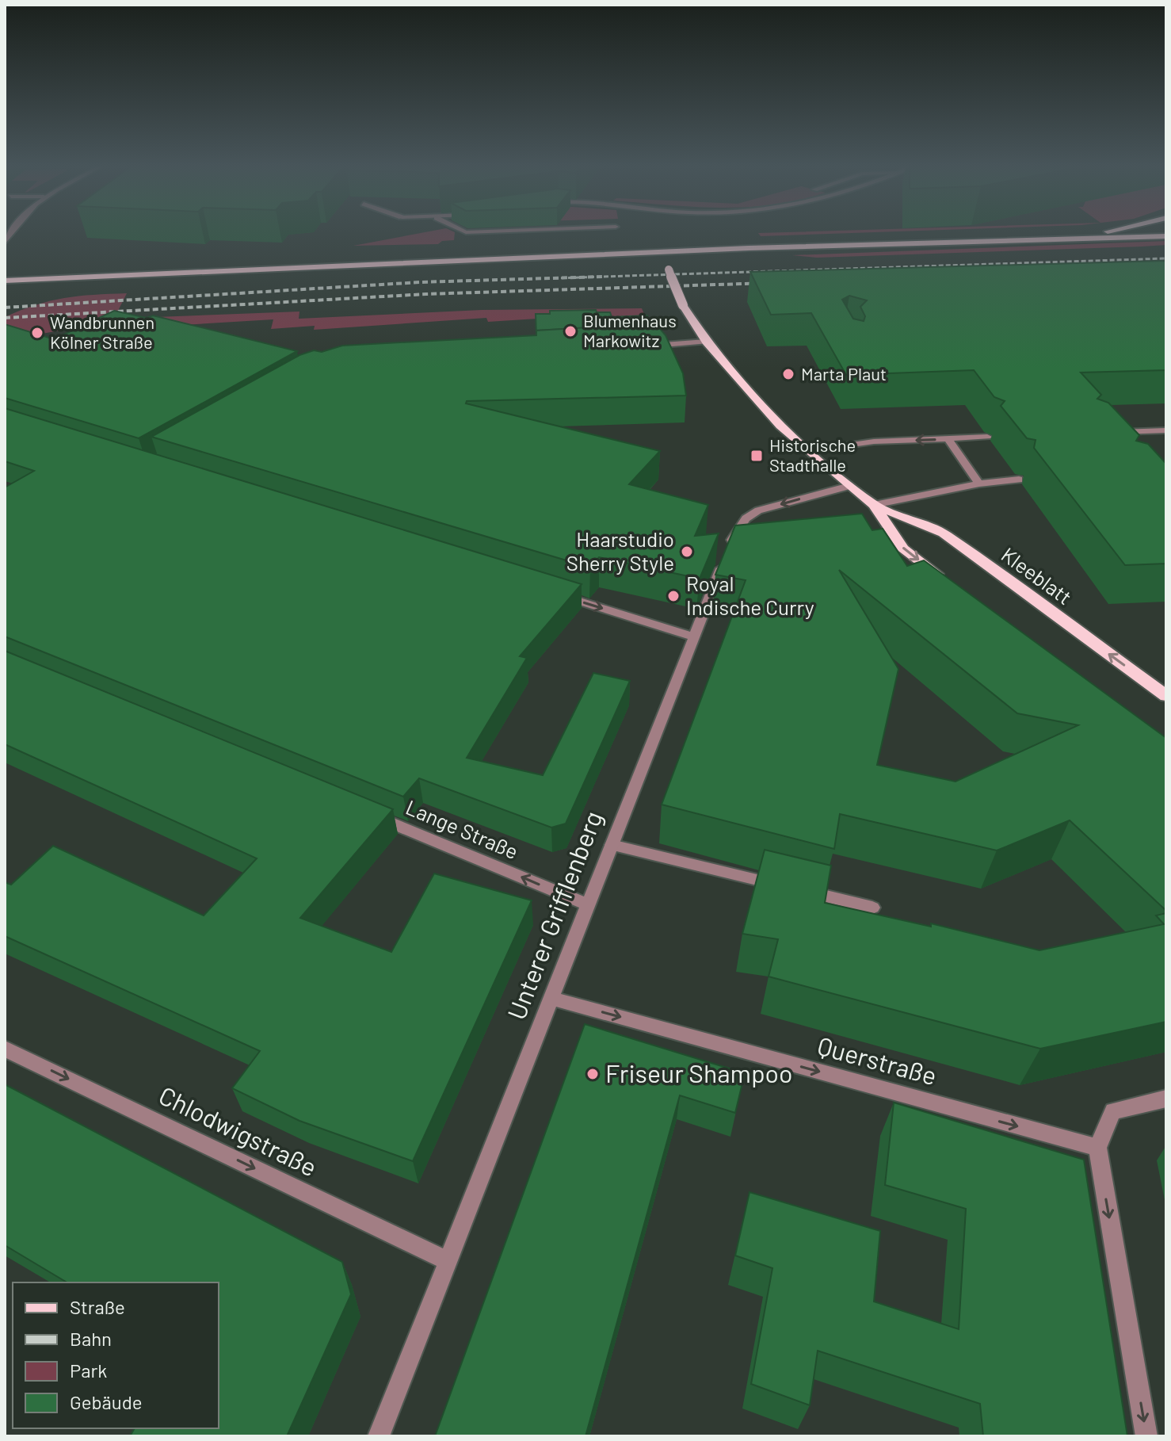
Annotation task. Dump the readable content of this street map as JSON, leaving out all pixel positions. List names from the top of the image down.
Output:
{
  "streets": {
    "main road": ["Kleeblatt"],
    "street": [
      "Lange Straße",
      "Unterer Grifflenberg",
      "Querstraße",
      "Chlodwigstraße"
    ]
  },
  "crossings": [
    ["Kleeblatt", "Unterer Grifflenberg"],
    ["Lange Straße", "Unterer Grifflenberg"],
    ["Unterer Grifflenberg", "Querstraße"],
    ["Unterer Grifflenberg", "Chlodwigstraße"]
  ],
  "one_way": ["Lange Straße", "Querstraße", "Chlodwigstraße"],
  "places": {
    "other": [
      "Blumenhaus Markowitz",
      "Wandbrunnen Kölner Straße",
      "Marta Plaut",
      "Haarstudio Sherry Style",
      "Royal Indische Curry",
      "Friseur Shampoo"
    ],
    "transit": ["Historische Stadthalle"]
  },
  "legend": [
    "Straße",
    "Bahn",
    "Park",
    "Gebäude"
  ]
}
